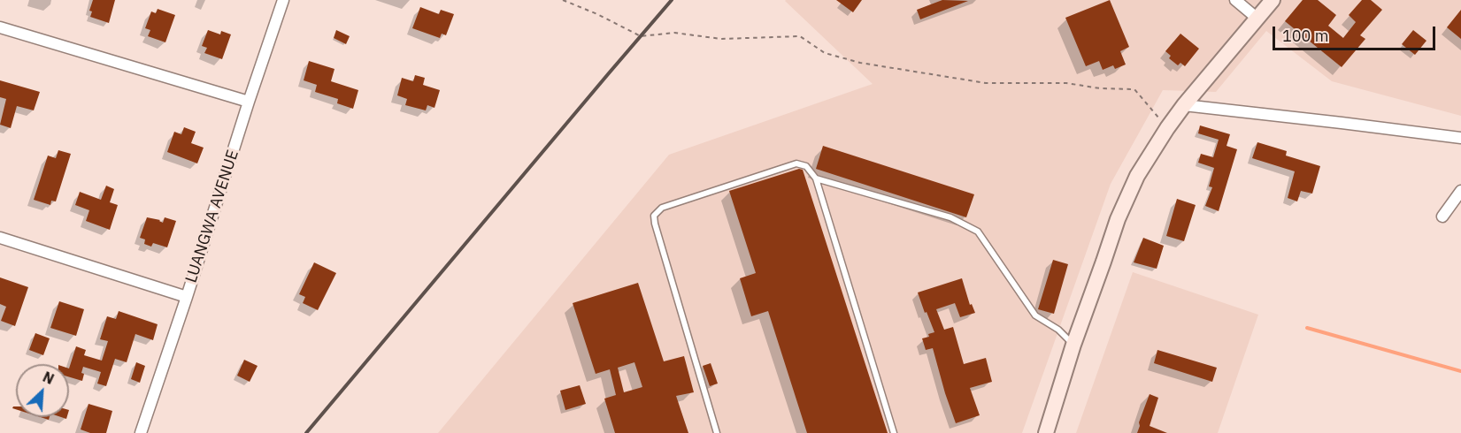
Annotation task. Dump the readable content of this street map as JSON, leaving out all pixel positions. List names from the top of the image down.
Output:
{
  "streets": {
    "street": ["LUANGWA AVENUE"]
  },
  "scale_bar": "100 m",
  "north": "top right"
}
